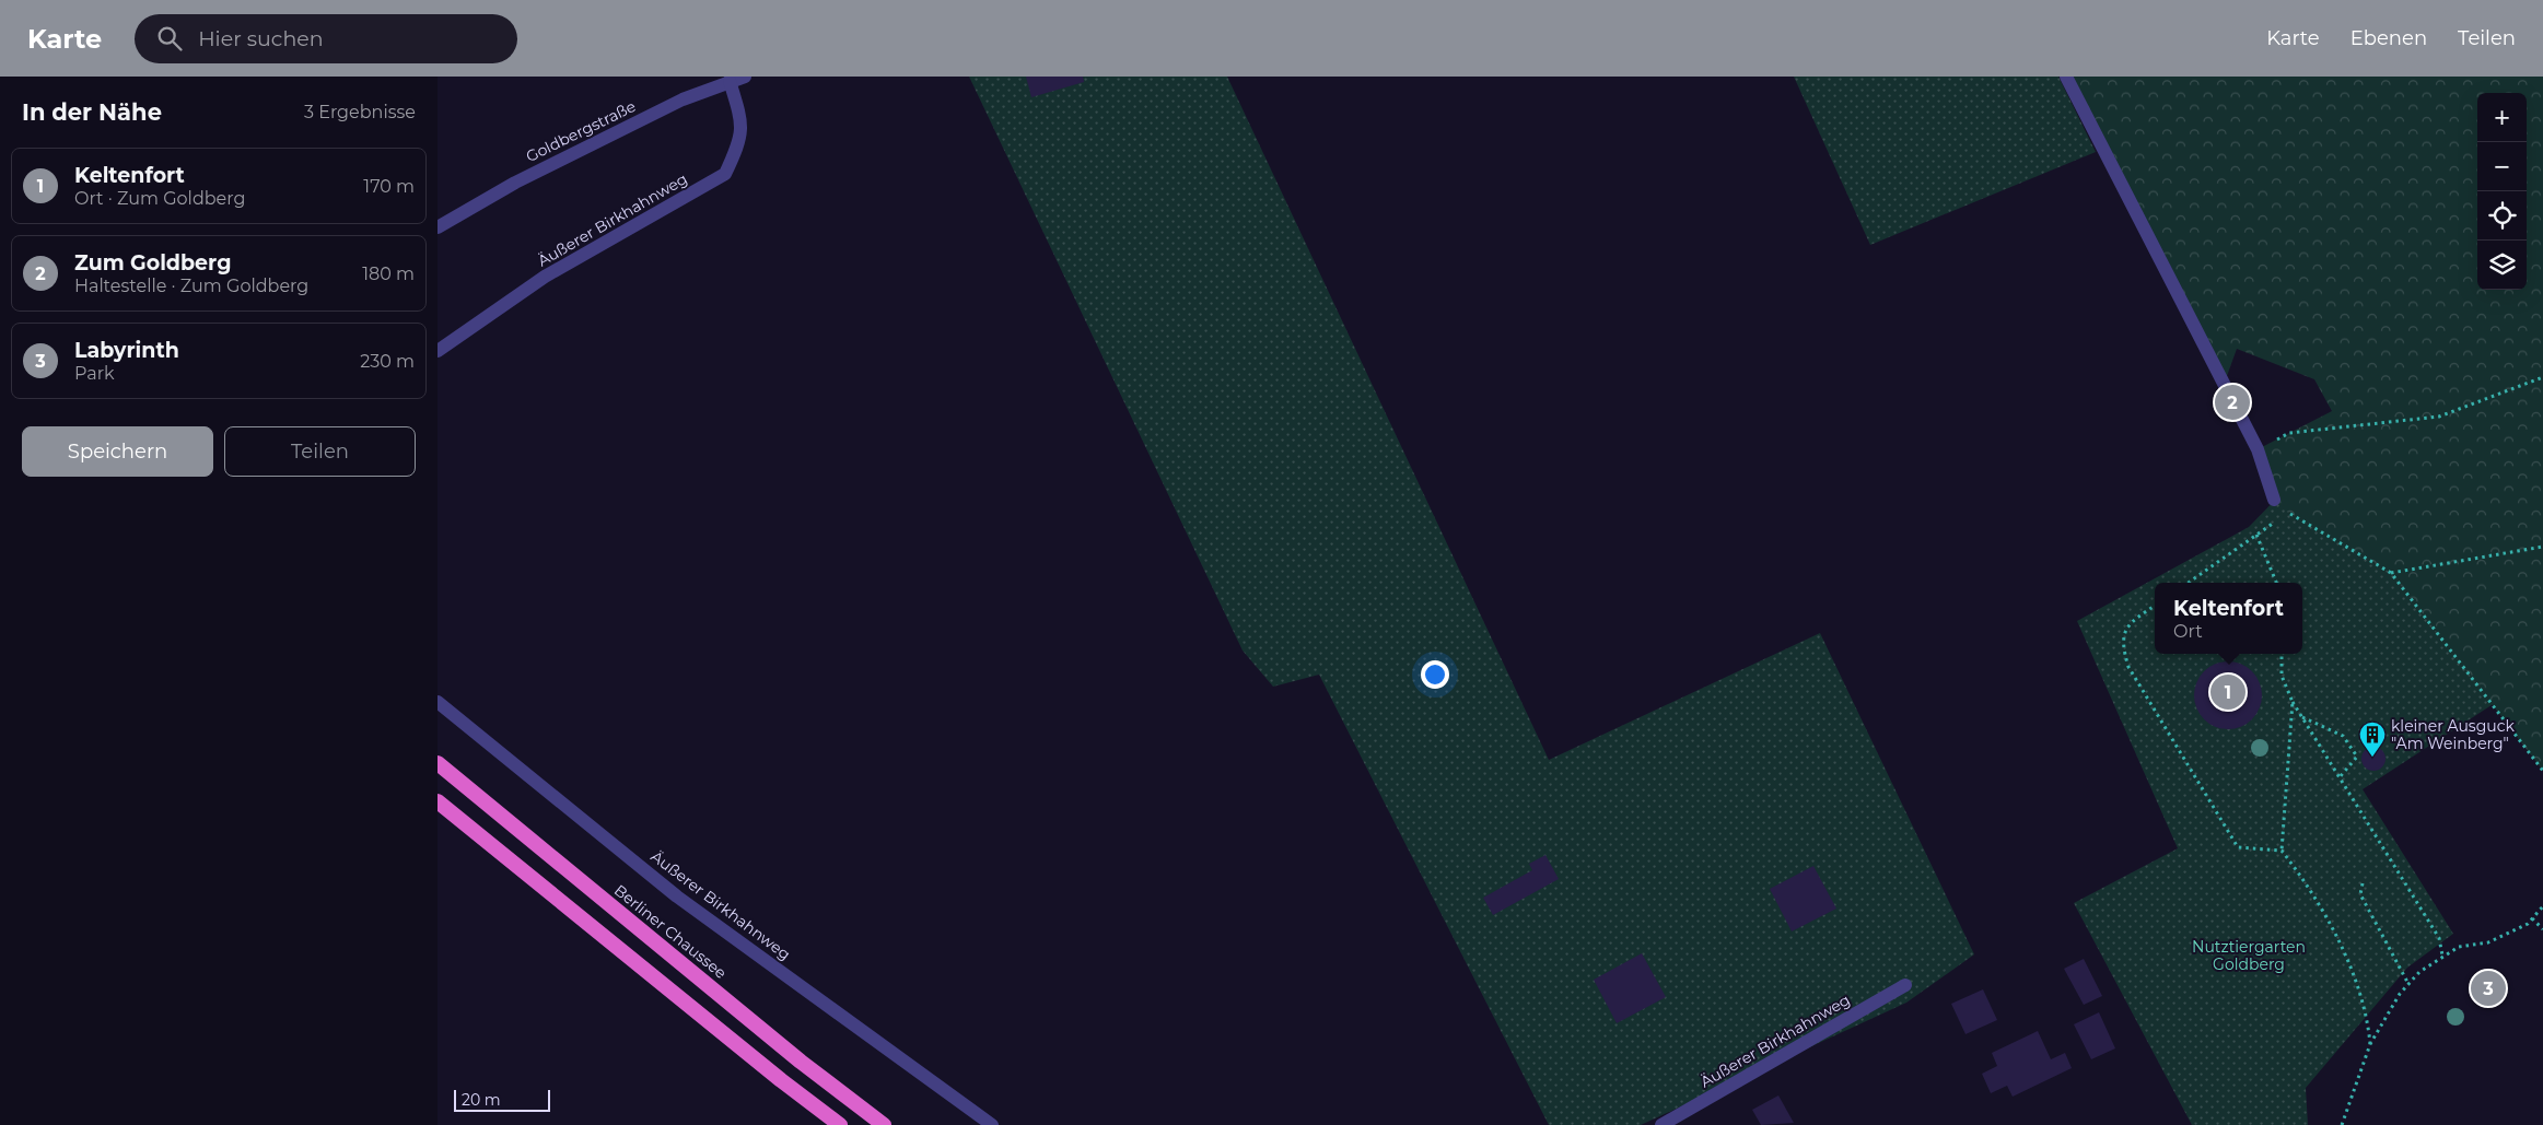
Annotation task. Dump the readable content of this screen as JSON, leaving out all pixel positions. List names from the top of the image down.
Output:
{
  "streets": {
    "highway": ["Berliner Chaussee"],
    "street": ["Goldbergstraße", "Äußerer Birkhahnweg"]
  },
  "crossings": [
    ["Goldbergstraße", "Äußerer Birkhahnweg"]
  ],
  "parks": ["Nutztiergarten Goldberg"],
  "places": {
    "building": ["kleiner Ausguck \"Am Weinberg\""]
  },
  "scale_bar": "20 m",
  "page": {
    "header": "Karte",
    "search": "Hier suchen",
    "nav": ["Karte", "Ebenen", "Teilen"],
    "heading": ["In der Nähe", "3 Ergebnisse"],
    "map_buttons": ["+", "−"],
    "list": [
      {
        "mark": "1",
        "name": "Keltenfort",
        "note": "Ort · Zum Goldberg",
        "value": "170 m"
      },
      {
        "mark": "2",
        "name": "Zum Goldberg",
        "note": "Haltestelle · Zum Goldberg",
        "value": "180 m"
      },
      {
        "mark": "3",
        "name": "Labyrinth",
        "note": "Park",
        "value": "230 m"
      }
    ],
    "pins": ["2", "1", "3"],
    "buttons": ["Speichern", "Teilen"],
    "popup": ["Keltenfort", "Ort"],
    "scale": "20 m"
  }
}
